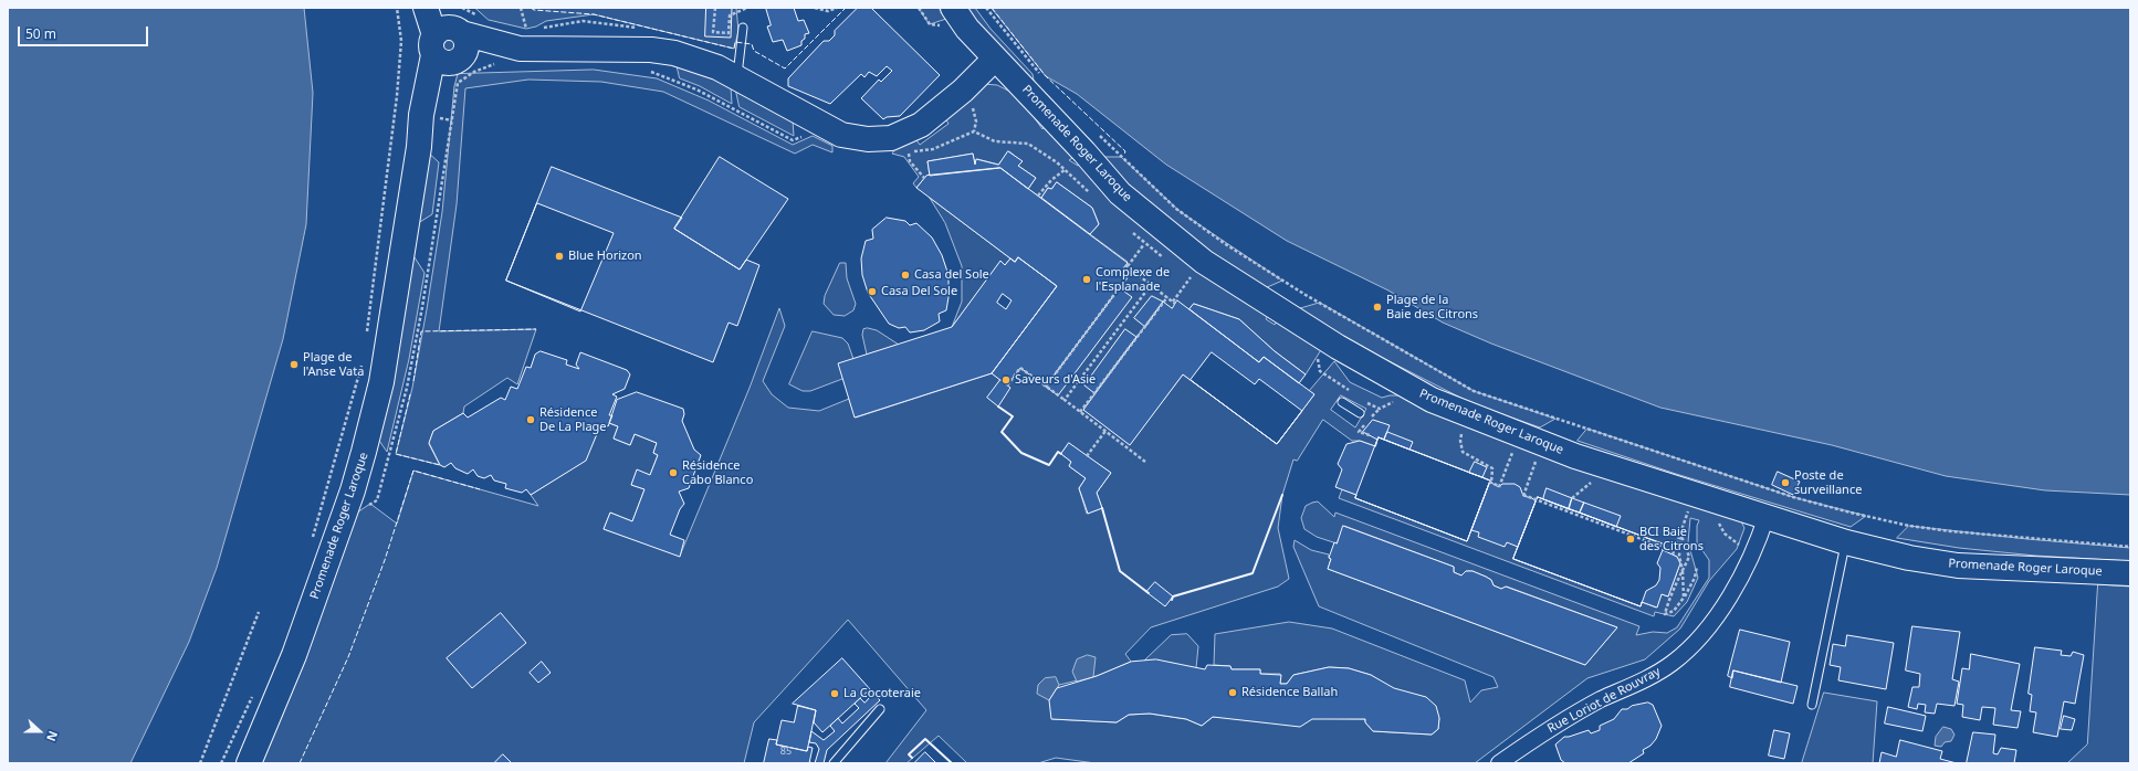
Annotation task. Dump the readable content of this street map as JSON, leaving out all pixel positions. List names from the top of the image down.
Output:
{
  "streets": {
    "main road": ["Promenade Roger Laroque"],
    "street": ["Rue Loriot de Rouvray"]
  },
  "crossings": [
    ["Promenade Roger Laroque", "Rue Loriot de Rouvray"]
  ],
  "places": [
    "Blue Horizon",
    "Casa del Sole",
    "Complexe de l'Esplanade",
    "Casa Del Sole",
    "Plage de la Baie des Citrons",
    "Plage de l'Anse Vata",
    "Saveurs d'Asie",
    "Résidence De La Plage",
    "Résidence Cabo Blanco",
    "Poste de surveillance",
    "BCI Baie des Citrons",
    "Résidence Ballah",
    "La Cocoteraie"
  ],
  "house_numbers": ["85"],
  "scale_bar": "50 m",
  "north": "right"
}
